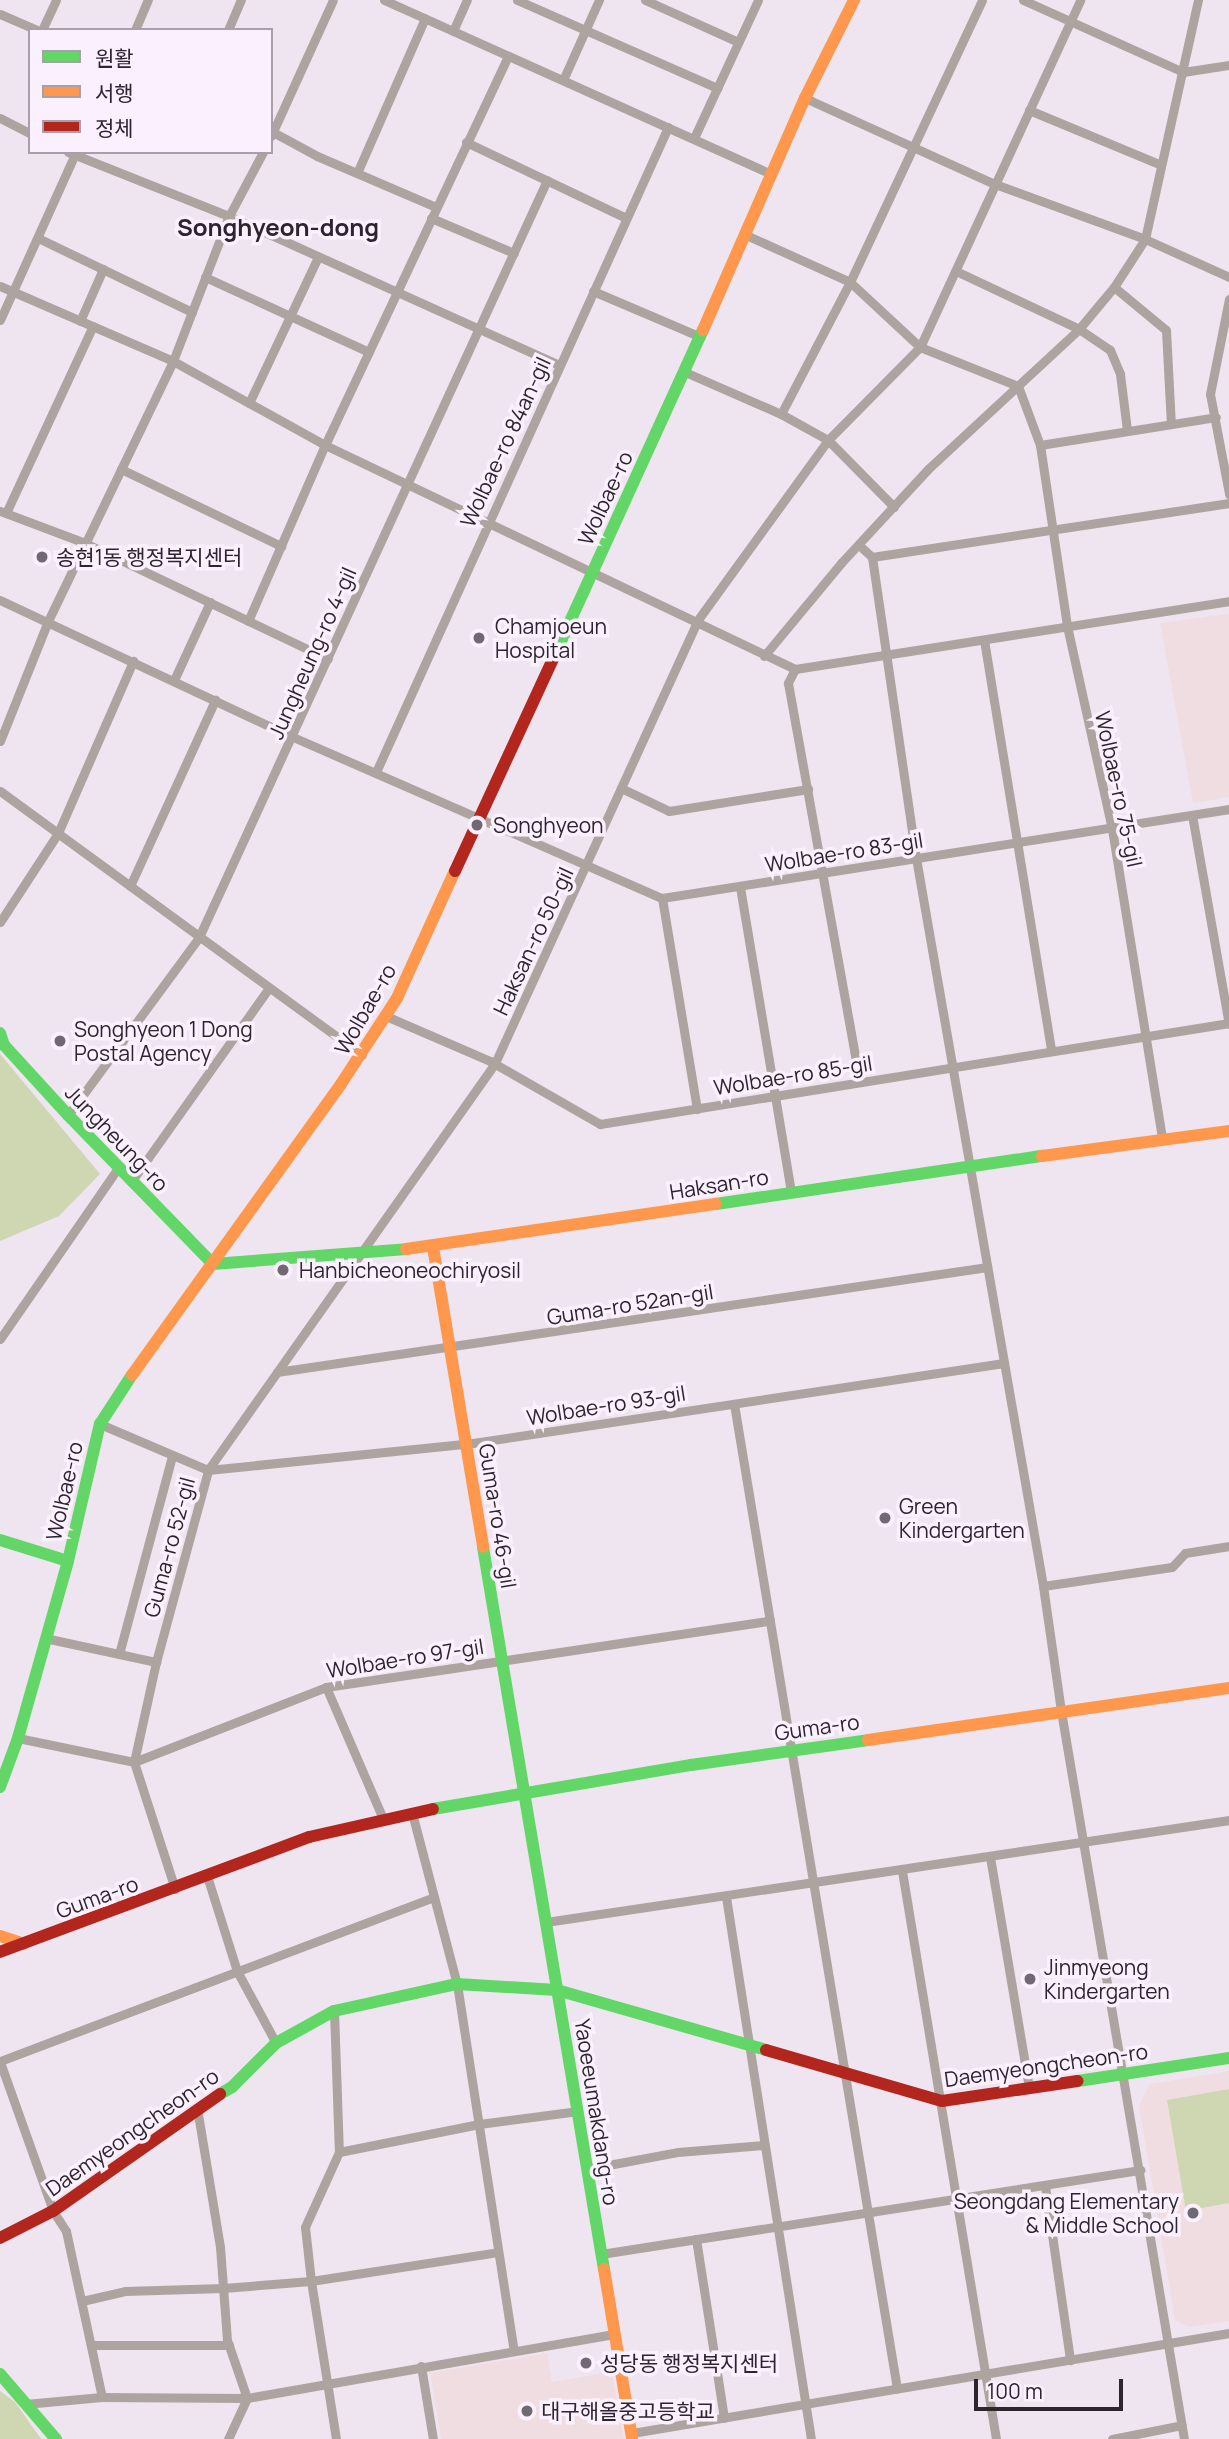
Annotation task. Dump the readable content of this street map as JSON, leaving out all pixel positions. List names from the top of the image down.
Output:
{
  "streets": {
    "main road": [
      "Wolbae-ro",
      "Jungheung-ro",
      "Haksan-ro",
      "Guma-ro 46-gil",
      "Guma-ro",
      "Daemyeongcheon-ro",
      "Yaoeeumakdang-ro"
    ],
    "street": [
      "Wolbae-ro 84an-gil",
      "Jungheung-ro 4-gil",
      "Wolbae-ro 75-gil",
      "Wolbae-ro 83-gil",
      "Haksan-ro 50-gil",
      "Wolbae-ro 85-gil",
      "Guma-ro 52an-gil",
      "Wolbae-ro 93-gil",
      "Guma-ro 52-gil",
      "Wolbae-ro 97-gil"
    ]
  },
  "crossings": [
    ["Wolbae-ro", "Wolbae-ro 85-gil"],
    ["Wolbae-ro", "Jungheung-ro"],
    ["Wolbae-ro", "Haksan-ro"],
    ["Wolbae-ro", "Wolbae-ro 93-gil"],
    ["Jungheung-ro 4-gil", "Jungheung-ro"],
    ["Wolbae-ro 75-gil", "Wolbae-ro 83-gil"],
    ["Wolbae-ro 75-gil", "Wolbae-ro 85-gil"],
    ["Wolbae-ro 75-gil", "Haksan-ro"],
    ["Haksan-ro 50-gil", "Wolbae-ro 85-gil"],
    ["Haksan-ro 50-gil", "Haksan-ro"],
    ["Haksan-ro 50-gil", "Guma-ro 52-gil"],
    ["Jungheung-ro", "Haksan-ro"],
    ["Haksan-ro", "Guma-ro 46-gil"],
    ["Haksan-ro", "Guma-ro 52-gil"],
    ["Guma-ro 52an-gil", "Guma-ro 46-gil"],
    ["Guma-ro 52an-gil", "Guma-ro 52-gil"],
    ["Wolbae-ro 93-gil", "Guma-ro 46-gil"],
    ["Wolbae-ro 93-gil", "Guma-ro 52-gil"],
    ["Guma-ro 46-gil", "Wolbae-ro 97-gil"],
    ["Guma-ro 46-gil", "Guma-ro"],
    ["Guma-ro 46-gil", "Yaoeeumakdang-ro"],
    ["Guma-ro 52-gil", "Wolbae-ro 97-gil"],
    ["Guma-ro", "Yaoeeumakdang-ro"],
    ["Daemyeongcheon-ro", "Yaoeeumakdang-ro"]
  ],
  "districts": ["Songhyeon-dong"],
  "places": [
    "송현1동 행정복지센터",
    "Chamjoeun Hospital",
    "Songhyeon",
    "Songhyeon 1 Dong Postal Agency",
    "Hanbicheoneochiryosil",
    "Green Kindergarten",
    "Jinmyeong Kindergarten",
    "Seongdang Elementary & Middle School",
    "성당동 행정복지센터",
    "대구해올중고등학교"
  ],
  "legend": ["원활", "서행", "정체"],
  "scale_bar": "100 m"
}
